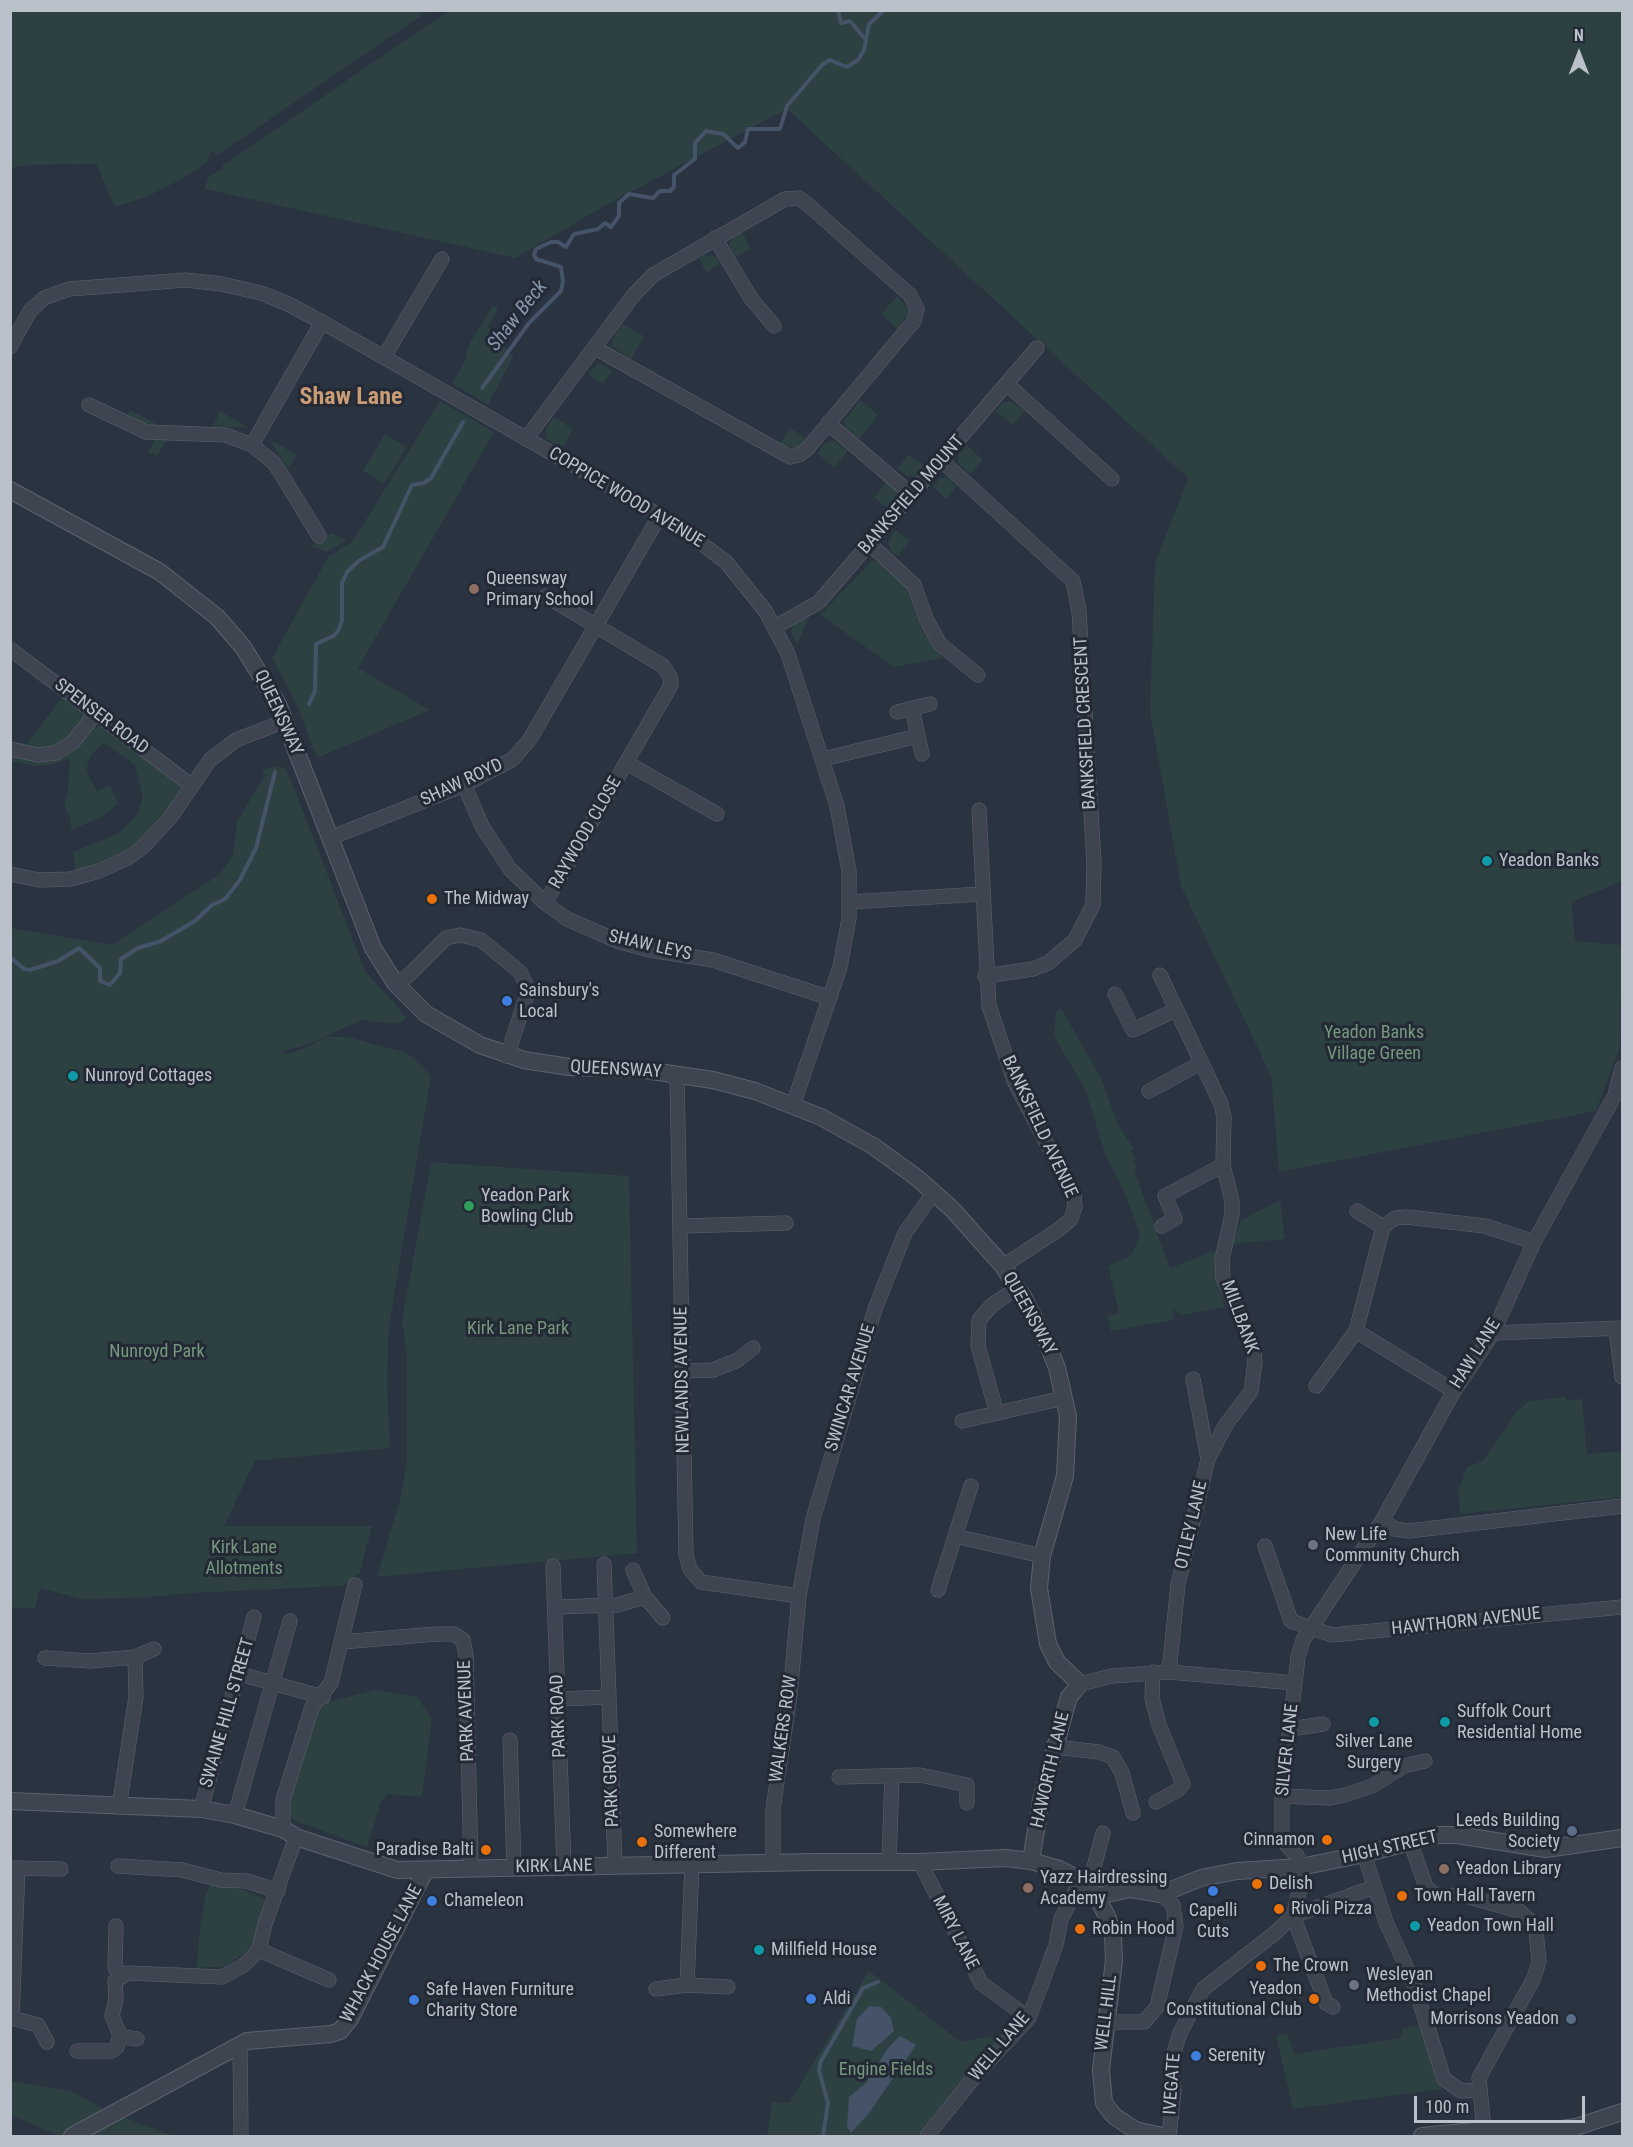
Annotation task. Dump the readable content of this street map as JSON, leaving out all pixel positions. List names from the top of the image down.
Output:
{
  "streets": {
    "street": [
      "BANKSFIELD MOUNT",
      "COPPICE WOOD AVENUE",
      "QUEENSWAY",
      "SPENSER ROAD",
      "BANKSFIELD CRESCENT",
      "SHAW ROYD",
      "RAYWOOD CLOSE",
      "SHAW LEYS",
      "BANKSFIELD AVENUE",
      "MILLBANK",
      "HAW LANE",
      "NEWLANDS AVENUE",
      "SWINCAR AVENUE",
      "OTLEY LANE",
      "HAWTHORN AVENUE",
      "PARK AVENUE",
      "SWAINE HILL STREET",
      "PARK ROAD",
      "WALKERS ROW",
      "SILVER LANE",
      "HAWORTH LANE",
      "PARK GROVE",
      "HIGH STREET",
      "KIRK LANE",
      "MIRY LANE",
      "WHACK HOUSE LANE",
      "WELL HILL",
      "WELL LANE",
      "IVEGATE"
    ]
  },
  "crossings": [
    ["BANKSFIELD MOUNT", "COPPICE WOOD AVENUE"],
    ["BANKSFIELD MOUNT", "BANKSFIELD CRESCENT"],
    ["COPPICE WOOD AVENUE", "QUEENSWAY"],
    ["COPPICE WOOD AVENUE", "SHAW ROYD"],
    ["COPPICE WOOD AVENUE", "SHAW LEYS"],
    ["QUEENSWAY", "SHAW ROYD"],
    ["QUEENSWAY", "BANKSFIELD AVENUE"],
    ["QUEENSWAY", "NEWLANDS AVENUE"],
    ["QUEENSWAY", "SWINCAR AVENUE"],
    ["QUEENSWAY", "HAWORTH LANE"],
    ["BANKSFIELD CRESCENT", "BANKSFIELD AVENUE"],
    ["SHAW ROYD", "RAYWOOD CLOSE"],
    ["SHAW ROYD", "SHAW LEYS"],
    ["RAYWOOD CLOSE", "SHAW LEYS"],
    ["MILLBANK", "OTLEY LANE"],
    ["HAW LANE", "HAWTHORN AVENUE"],
    ["HAW LANE", "SILVER LANE"],
    ["NEWLANDS AVENUE", "SWINCAR AVENUE"],
    ["NEWLANDS AVENUE", "WALKERS ROW"],
    ["SWINCAR AVENUE", "WALKERS ROW"],
    ["HAWTHORN AVENUE", "SILVER LANE"],
    ["PARK AVENUE", "KIRK LANE"],
    ["SWAINE HILL STREET", "KIRK LANE"],
    ["PARK ROAD", "KIRK LANE"],
    ["WALKERS ROW", "KIRK LANE"],
    ["SILVER LANE", "HIGH STREET"],
    ["HAWORTH LANE", "KIRK LANE"],
    ["PARK GROVE", "KIRK LANE"],
    ["KIRK LANE", "MIRY LANE"],
    ["KIRK LANE", "WHACK HOUSE LANE"],
    ["KIRK LANE", "WELL HILL"],
    ["KIRK LANE", "WELL LANE"],
    ["MIRY LANE", "WELL LANE"],
    ["WELL HILL", "WELL LANE"]
  ],
  "districts": ["Shaw Lane"],
  "water": ["Shaw Beck"],
  "parks": [
    "Yeadon Banks Village Green",
    "Kirk Lane Park",
    "Nunroyd Park",
    "Kirk Lane Allotments",
    "Engine Fields"
  ],
  "places": [
    "Queensway Primary School",
    "Yeadon Banks",
    "The Midway",
    "Sainsbury's Local",
    "Nunroyd Cottages",
    "Yeadon Park Bowling Club",
    "New Life Community Church",
    "Silver Lane Surgery",
    "Suffolk Court Residential Home",
    "Leeds Building Society",
    "Cinnamon",
    "Somewhere Different",
    "Paradise Balti",
    "Yeadon Library",
    "Delish",
    "Yazz Hairdressing Academy",
    "Capelli Cuts",
    "Town Hall Tavern",
    "Chameleon",
    "Rivoli Pizza",
    "Yeadon Town Hall",
    "Robin Hood",
    "Millfield House",
    "The Crown",
    "Wesleyan Methodist Chapel",
    "Aldi",
    "Yeadon Constitutional Club",
    "Safe Haven Furniture Charity Store",
    "Morrisons Yeadon",
    "Serenity"
  ],
  "scale_bar": "100 m",
  "north": "top"
}
